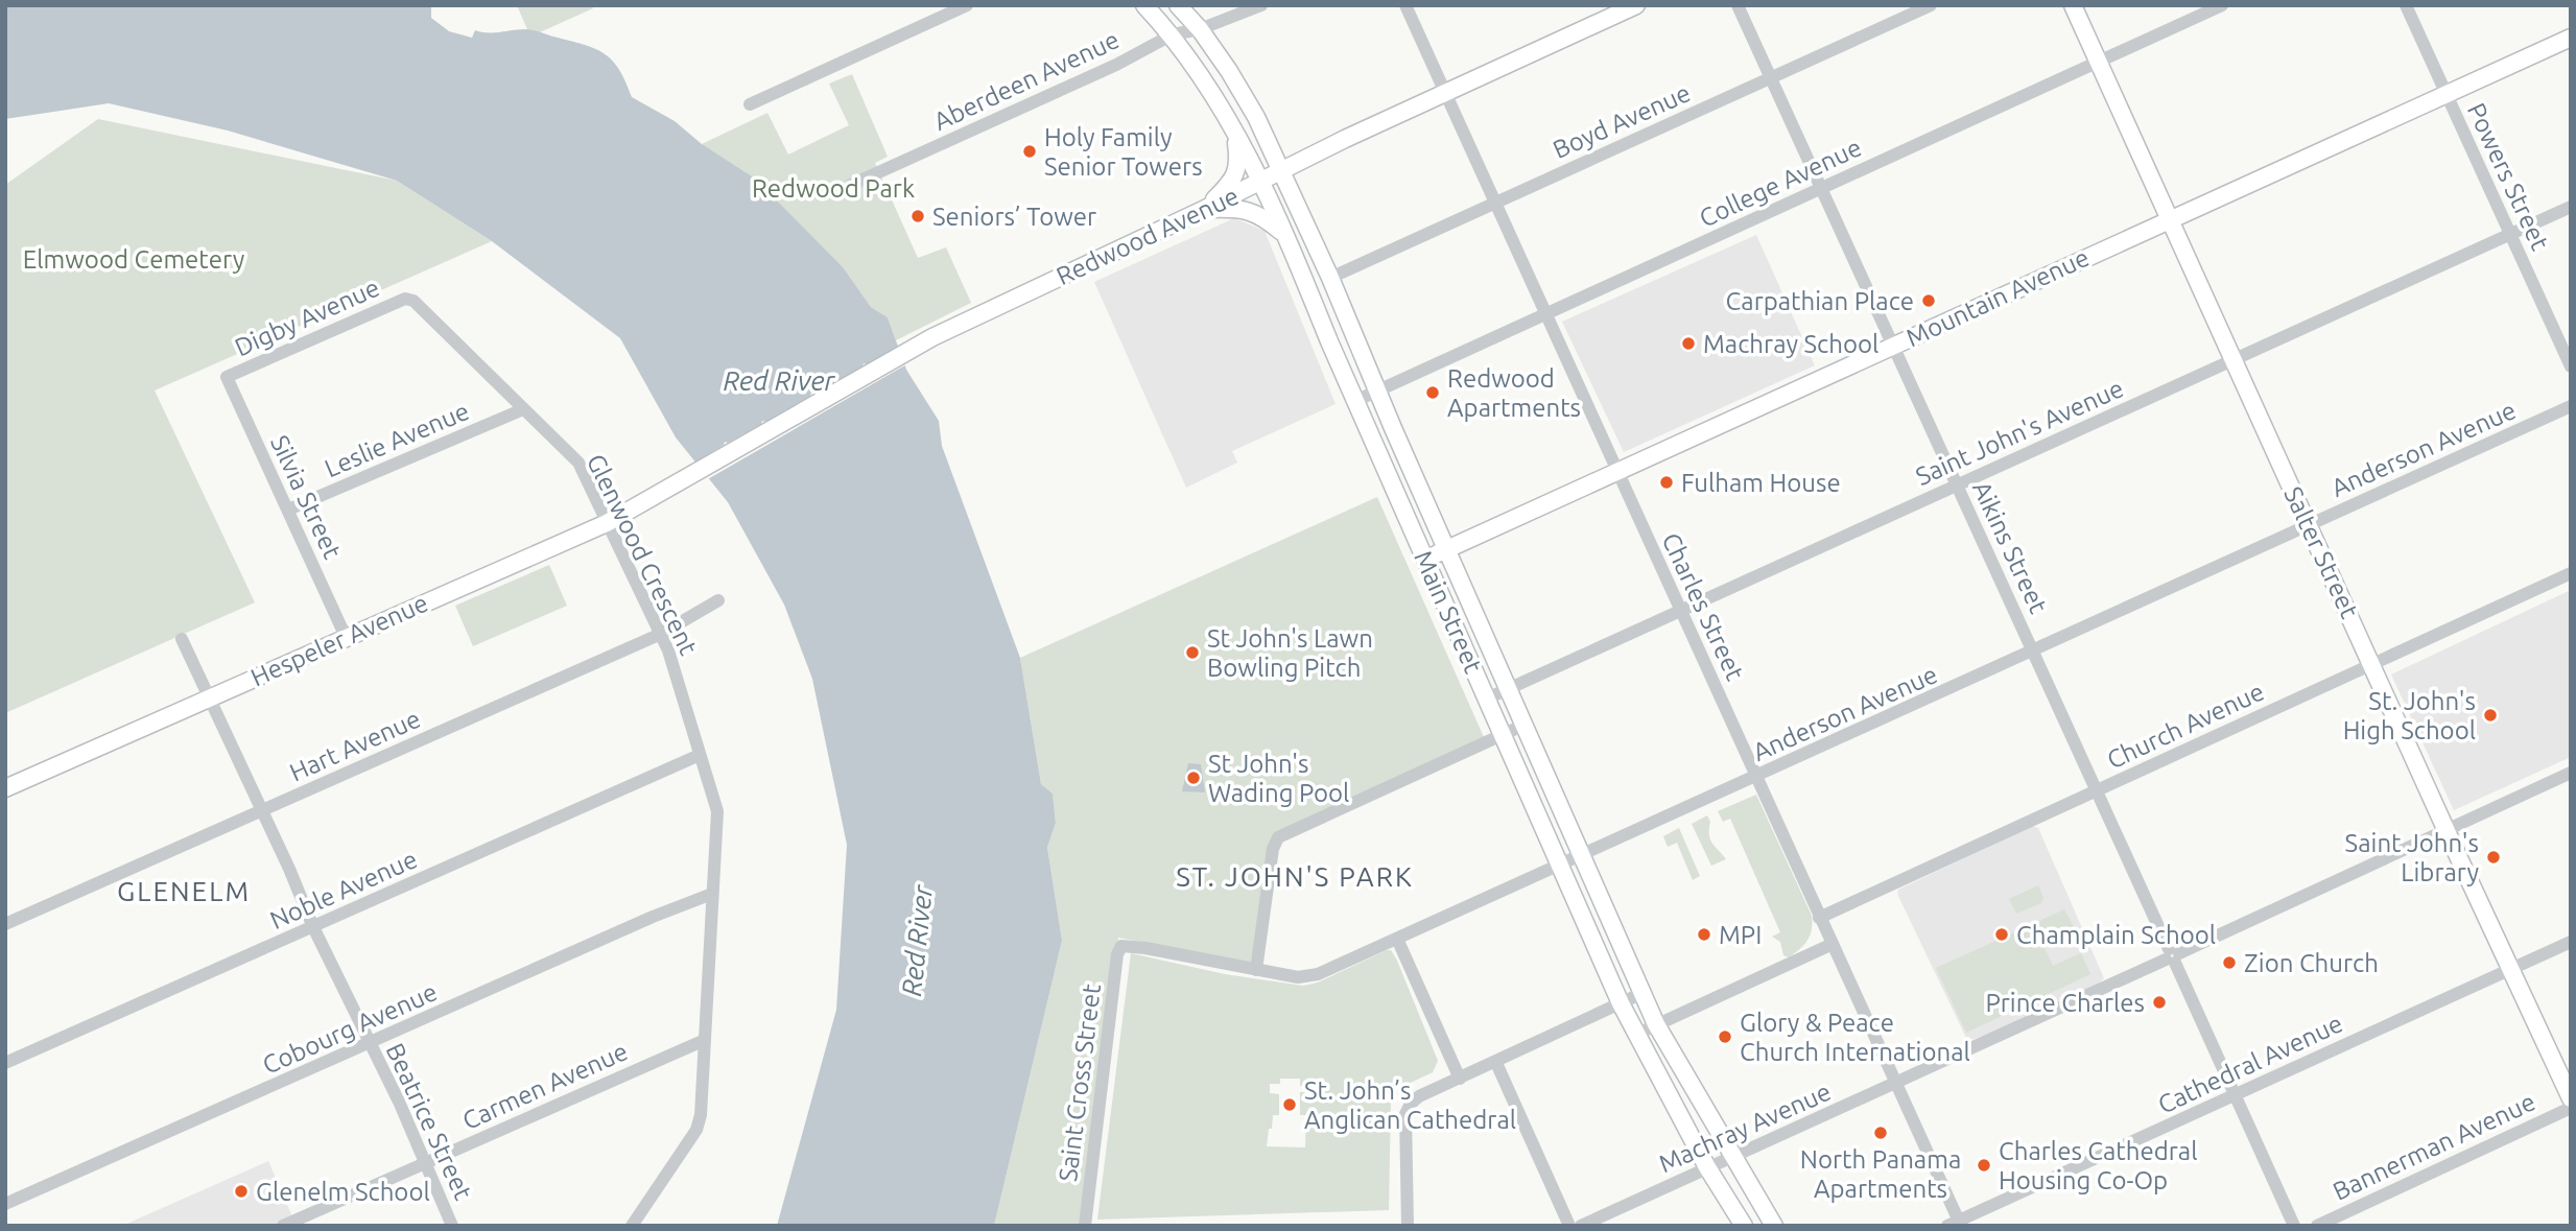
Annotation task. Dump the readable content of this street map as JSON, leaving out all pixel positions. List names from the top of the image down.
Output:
{
  "streets": {
    "main road": [
      "Redwood Avenue",
      "Mountain Avenue",
      "Salter Street",
      "Main Street",
      "Hespeler Avenue"
    ],
    "street": [
      "Aberdeen Avenue",
      "Boyd Avenue",
      "Powers Street",
      "College Avenue",
      "Digby Avenue",
      "Saint John's Avenue",
      "Leslie Avenue",
      "Anderson Avenue",
      "Silvia Street",
      "Aikins Street",
      "Glenwood Crescent",
      "Charles Street",
      "Church Avenue",
      "Hart Avenue",
      "Noble Avenue",
      "Cobourg Avenue",
      "Cathedral Avenue",
      "Saint Cross Street",
      "Carmen Avenue",
      "Beatrice Street",
      "Machray Avenue",
      "Bannerman Avenue"
    ]
  },
  "crossings": [
    ["Aberdeen Avenue", "Main Street"],
    ["Boyd Avenue", "Aikins Street"],
    ["Boyd Avenue", "Charles Street"],
    ["Boyd Avenue", "Main Street"],
    ["Powers Street", "Mountain Avenue"],
    ["Powers Street", "Saint John's Avenue"],
    ["College Avenue", "Aikins Street"],
    ["College Avenue", "Salter Street"],
    ["College Avenue", "Charles Street"],
    ["College Avenue", "Main Street"],
    ["Redwood Avenue", "Charles Street"],
    ["Redwood Avenue", "Main Street"],
    ["Redwood Avenue", "Hespeler Avenue"],
    ["Mountain Avenue", "Aikins Street"],
    ["Mountain Avenue", "Salter Street"],
    ["Mountain Avenue", "Charles Street"],
    ["Mountain Avenue", "Main Street"],
    ["Digby Avenue", "Silvia Street"],
    ["Digby Avenue", "Glenwood Crescent"],
    ["Saint John's Avenue", "Aikins Street"],
    ["Saint John's Avenue", "Salter Street"],
    ["Saint John's Avenue", "Charles Street"],
    ["Saint John's Avenue", "Main Street"],
    ["Leslie Avenue", "Silvia Street"],
    ["Leslie Avenue", "Glenwood Crescent"],
    ["Anderson Avenue", "Aikins Street"],
    ["Anderson Avenue", "Salter Street"],
    ["Anderson Avenue", "Charles Street"],
    ["Anderson Avenue", "Main Street"],
    ["Anderson Avenue", "Saint Cross Street"],
    ["Silvia Street", "Hespeler Avenue"],
    ["Aikins Street", "Church Avenue"],
    ["Aikins Street", "Cathedral Avenue"],
    ["Aikins Street", "Machray Avenue"],
    ["Salter Street", "Church Avenue"],
    ["Salter Street", "Cathedral Avenue"],
    ["Salter Street", "Machray Avenue"],
    ["Glenwood Crescent", "Hespeler Avenue"],
    ["Glenwood Crescent", "Hart Avenue"],
    ["Glenwood Crescent", "Noble Avenue"],
    ["Glenwood Crescent", "Cobourg Avenue"],
    ["Glenwood Crescent", "Carmen Avenue"],
    ["Charles Street", "Church Avenue"],
    ["Charles Street", "Cathedral Avenue"],
    ["Charles Street", "Machray Avenue"],
    ["Main Street", "Machray Avenue"],
    ["Hespeler Avenue", "Beatrice Street"],
    ["Hart Avenue", "Beatrice Street"],
    ["Noble Avenue", "Beatrice Street"],
    ["Cobourg Avenue", "Beatrice Street"],
    ["Carmen Avenue", "Beatrice Street"]
  ],
  "districts": ["ST. JOHN'S PARK", "GLENELM"],
  "water": ["Red River"],
  "parks": ["Redwood Park", "Elmwood Cemetery"],
  "places": [
    "Holy Family Senior Towers",
    "Seniors’ Tower",
    "Carpathian Place",
    "Machray School",
    "Redwood Apartments",
    "Fulham House",
    "St John's Lawn Bowling Pitch",
    "St. John's High School",
    "St John's Wading Pool",
    "Saint John's Library",
    "MPI",
    "Champlain School",
    "Zion Church",
    "Prince Charles",
    "Glory & Peace Church International",
    "St. John’s Anglican Cathedral",
    "North Panama Apartments",
    "Charles Cathedral Housing Co-Op",
    "Glenelm School"
  ]
}
